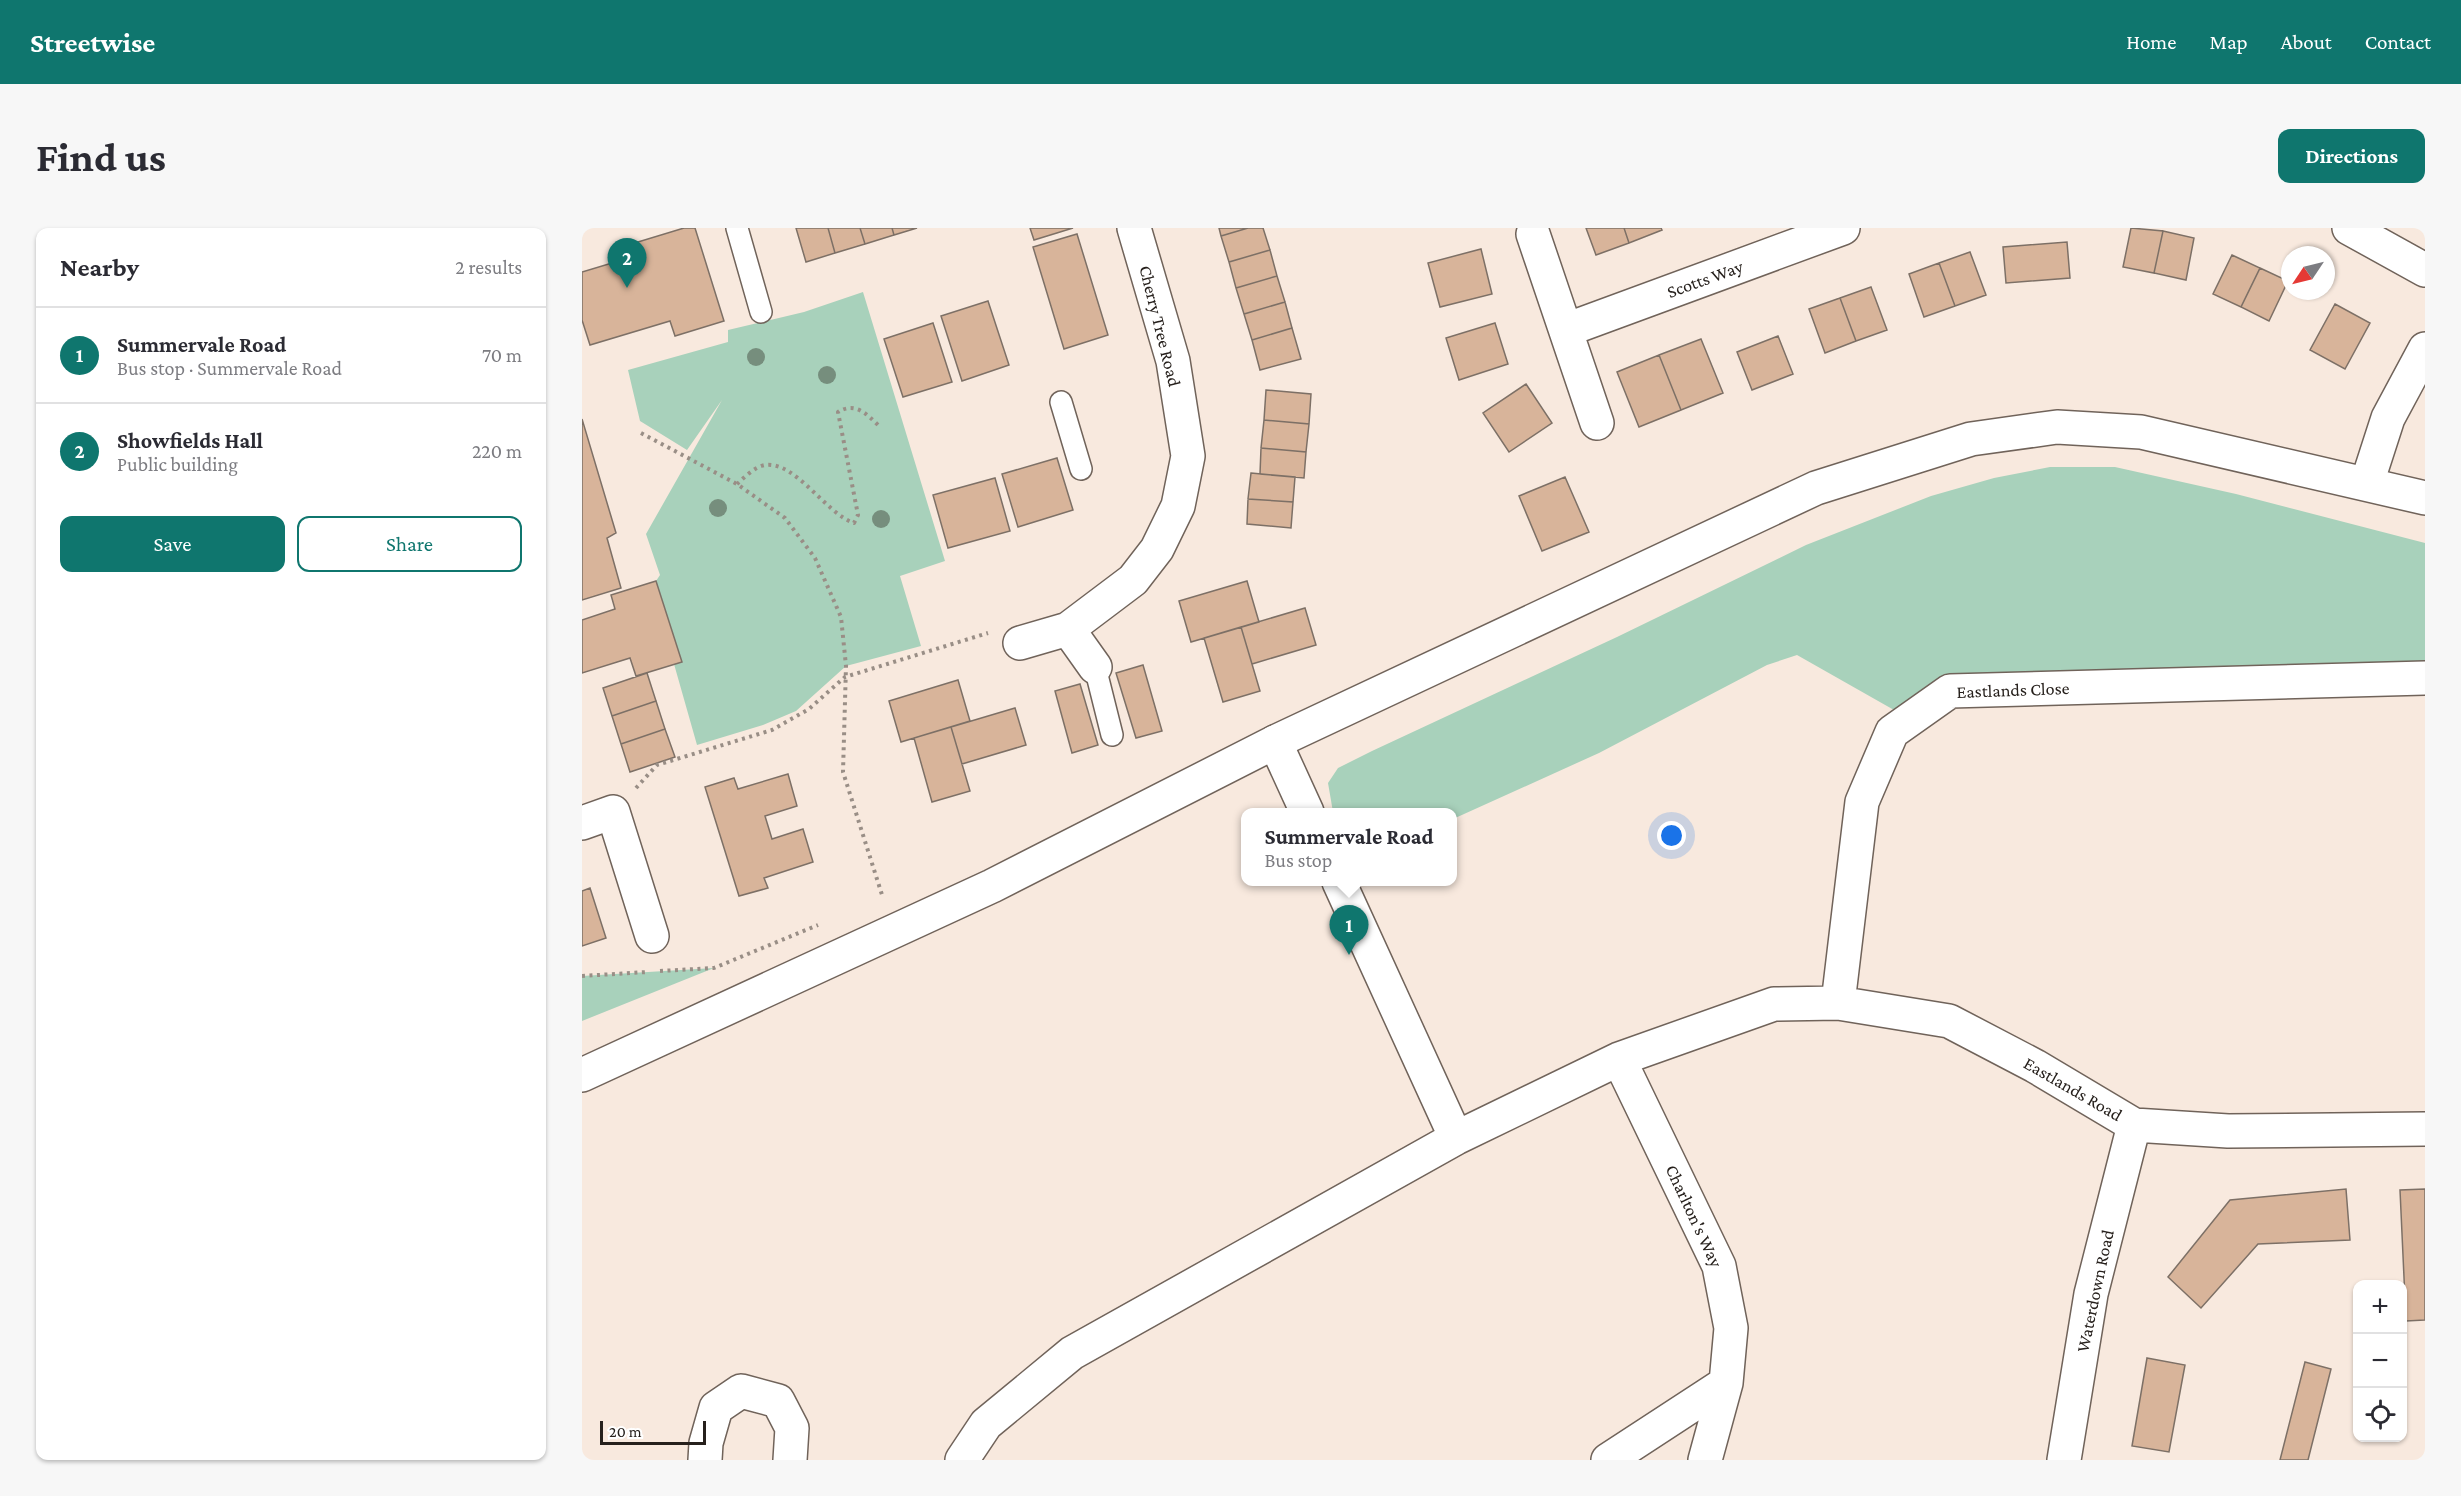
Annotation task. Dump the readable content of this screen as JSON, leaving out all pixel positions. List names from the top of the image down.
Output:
{
  "streets": {
    "main road": [
      "Scotts Way",
      "Cherry Tree Road",
      "Eastlands Close",
      "Eastlands Road",
      "Charlton's Way",
      "Waterdown Road"
    ]
  },
  "crossings": [
    ["Eastlands Close", "Eastlands Road"],
    ["Eastlands Road", "Charlton's Way"],
    ["Eastlands Road", "Waterdown Road"]
  ],
  "scale_bar": "20 m",
  "north": "bottom left",
  "page": {
    "header": "Streetwise",
    "nav": [
      "Home",
      "Map",
      "About",
      "Contact"
    ],
    "buttons": [
      "Directions",
      ["Save", "Share"]
    ],
    "title": "Find us",
    "heading": ["Nearby", "2 results"],
    "pins": ["2", "1"],
    "list": [
      {
        "mark": "1",
        "name": "Summervale Road",
        "note": "Bus stop · Summervale Road",
        "value": "70 m"
      },
      {
        "mark": "2",
        "name": "Showfields Hall",
        "note": "Public building",
        "value": "220 m"
      }
    ],
    "popup": ["Summervale Road", "Bus stop"],
    "map_buttons": ["+", "−"],
    "scale": "20 m"
  }
}
